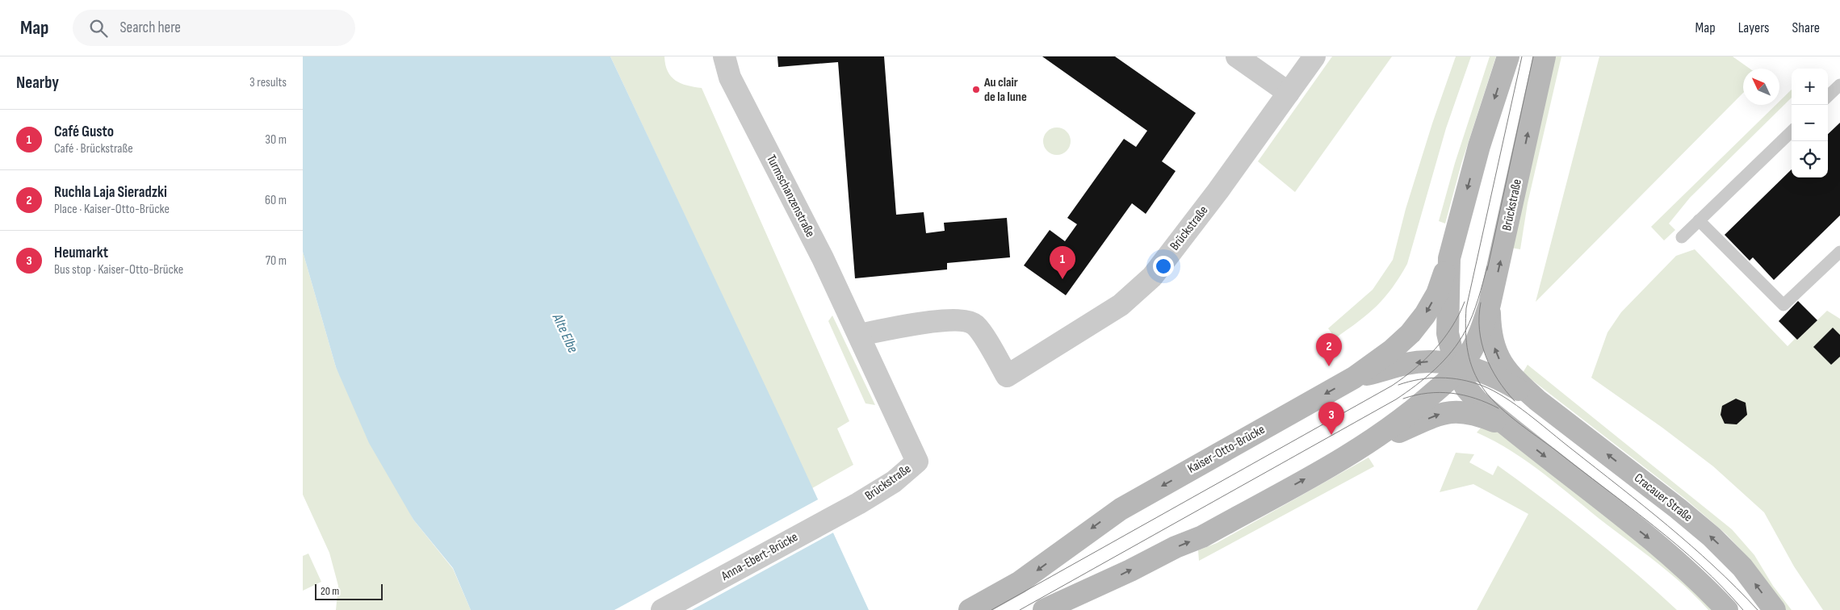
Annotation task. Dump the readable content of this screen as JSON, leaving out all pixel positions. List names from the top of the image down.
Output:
{
  "streets": {
    "main road": ["Brückstraße", "Kaiser-Otto-Brücke", "Cracauer Straße"],
    "street": ["Turmschanzenstraße", "Anna-Ebert-Brücke"]
  },
  "crossings": [
    ["Turmschanzenstraße", "Brückstraße"],
    ["Brückstraße", "Cracauer Straße"],
    ["Brückstraße", "Anna-Ebert-Brücke"],
    ["Kaiser-Otto-Brücke", "Cracauer Straße"]
  ],
  "water": ["Alte Elbe"],
  "places": ["Au clair de la lune"],
  "scale_bar": "20 m",
  "north": "top left",
  "page": {
    "header": "Map",
    "search": "Search here",
    "nav": ["Map", "Layers", "Share"],
    "heading": ["Nearby", "3 results"],
    "map_buttons": ["+", "−"],
    "list": [
      {
        "mark": "1",
        "name": "Café Gusto",
        "note": "Café · Brückstraße",
        "value": "30 m"
      },
      {
        "mark": "2",
        "name": "Ruchla Laja Sieradzki",
        "note": "Place · Kaiser-Otto-Brücke",
        "value": "60 m"
      },
      {
        "mark": "3",
        "name": "Heumarkt",
        "note": "Bus stop · Kaiser-Otto-Brücke",
        "value": "70 m"
      }
    ],
    "pins": ["1", "2", "3"],
    "scale": "20 m"
  }
}
